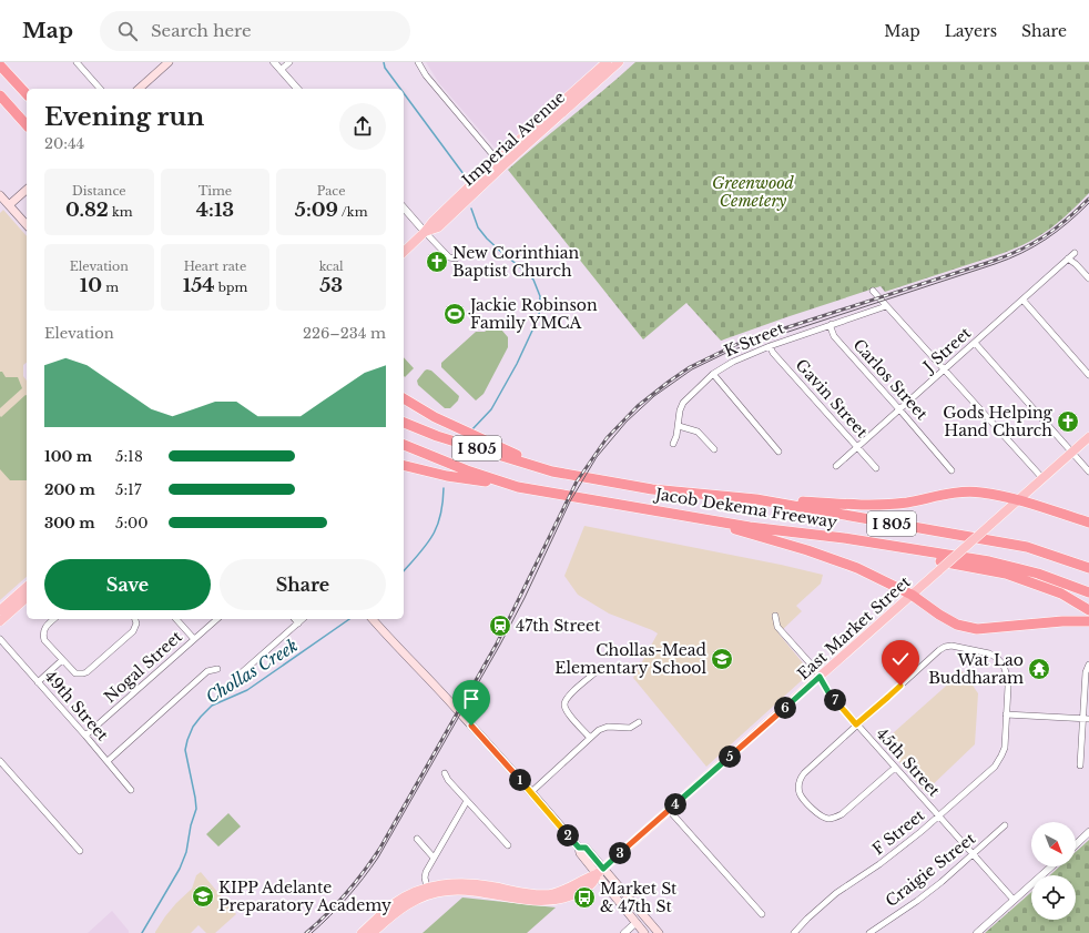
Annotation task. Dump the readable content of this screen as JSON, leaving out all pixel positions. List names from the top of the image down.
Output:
{
  "streets": {
    "highway": ["I 805", "Jacob Dekema Freeway"],
    "main road": ["Imperial Avenue", "East Market Street"],
    "street": [
      "K Street",
      "J Street",
      "Carlos Street",
      "Gavin Street",
      "Nogal Street",
      "49th Street",
      "45th Street",
      "F Street",
      "Craigie Street"
    ]
  },
  "crossings": [
    ["K Street", "Carlos Street"],
    ["K Street", "Gavin Street"],
    ["J Street", "Carlos Street"],
    ["J Street", "Gavin Street"],
    ["East Market Street", "45th Street"],
    ["Nogal Street", "49th Street"],
    ["45th Street", "F Street"],
    ["45th Street", "Craigie Street"]
  ],
  "water": ["Chollas Creek"],
  "parks": ["Greenwood Cemetery"],
  "places": {
    "church": ["New Corinthian Baptist Church", "Gods Helping Hand Church"],
    "sports": ["Jackie Robinson Family YMCA"],
    "station": ["47th Street"],
    "school or university": ["Chollas-Mead Elementary School", "KIPP Adelante Preparatory Academy"],
    "temple": ["Wat Lao Buddharam"],
    "bus stop": ["Market St & 47th St"]
  },
  "north": "bottom right",
  "page": {
    "header": "Map",
    "search": "Search here",
    "nav": ["Map", "Layers", "Share"],
    "heading": ["Evening run", "20:44"],
    "stats": [
      ["Distance", "0.82 km"],
      ["Time", "4:13"],
      ["Pace", "5:09 /km"],
      ["Elevation", "10 m"],
      ["Heart rate", "154 bpm"],
      ["kcal", "53"]
    ],
    "chart": ["Elevation", "226–234 m"],
    "list": [
      {
        "name": "100 m",
        "note": "5:18"
      },
      {
        "name": "200 m",
        "note": "5:17"
      },
      {
        "name": "300 m",
        "note": "5:00"
      }
    ],
    "buttons": ["Save", "Share"],
    "pins": [
      "7",
      "6",
      "5",
      "1",
      "4",
      "2",
      "3"
    ]
  }
}
